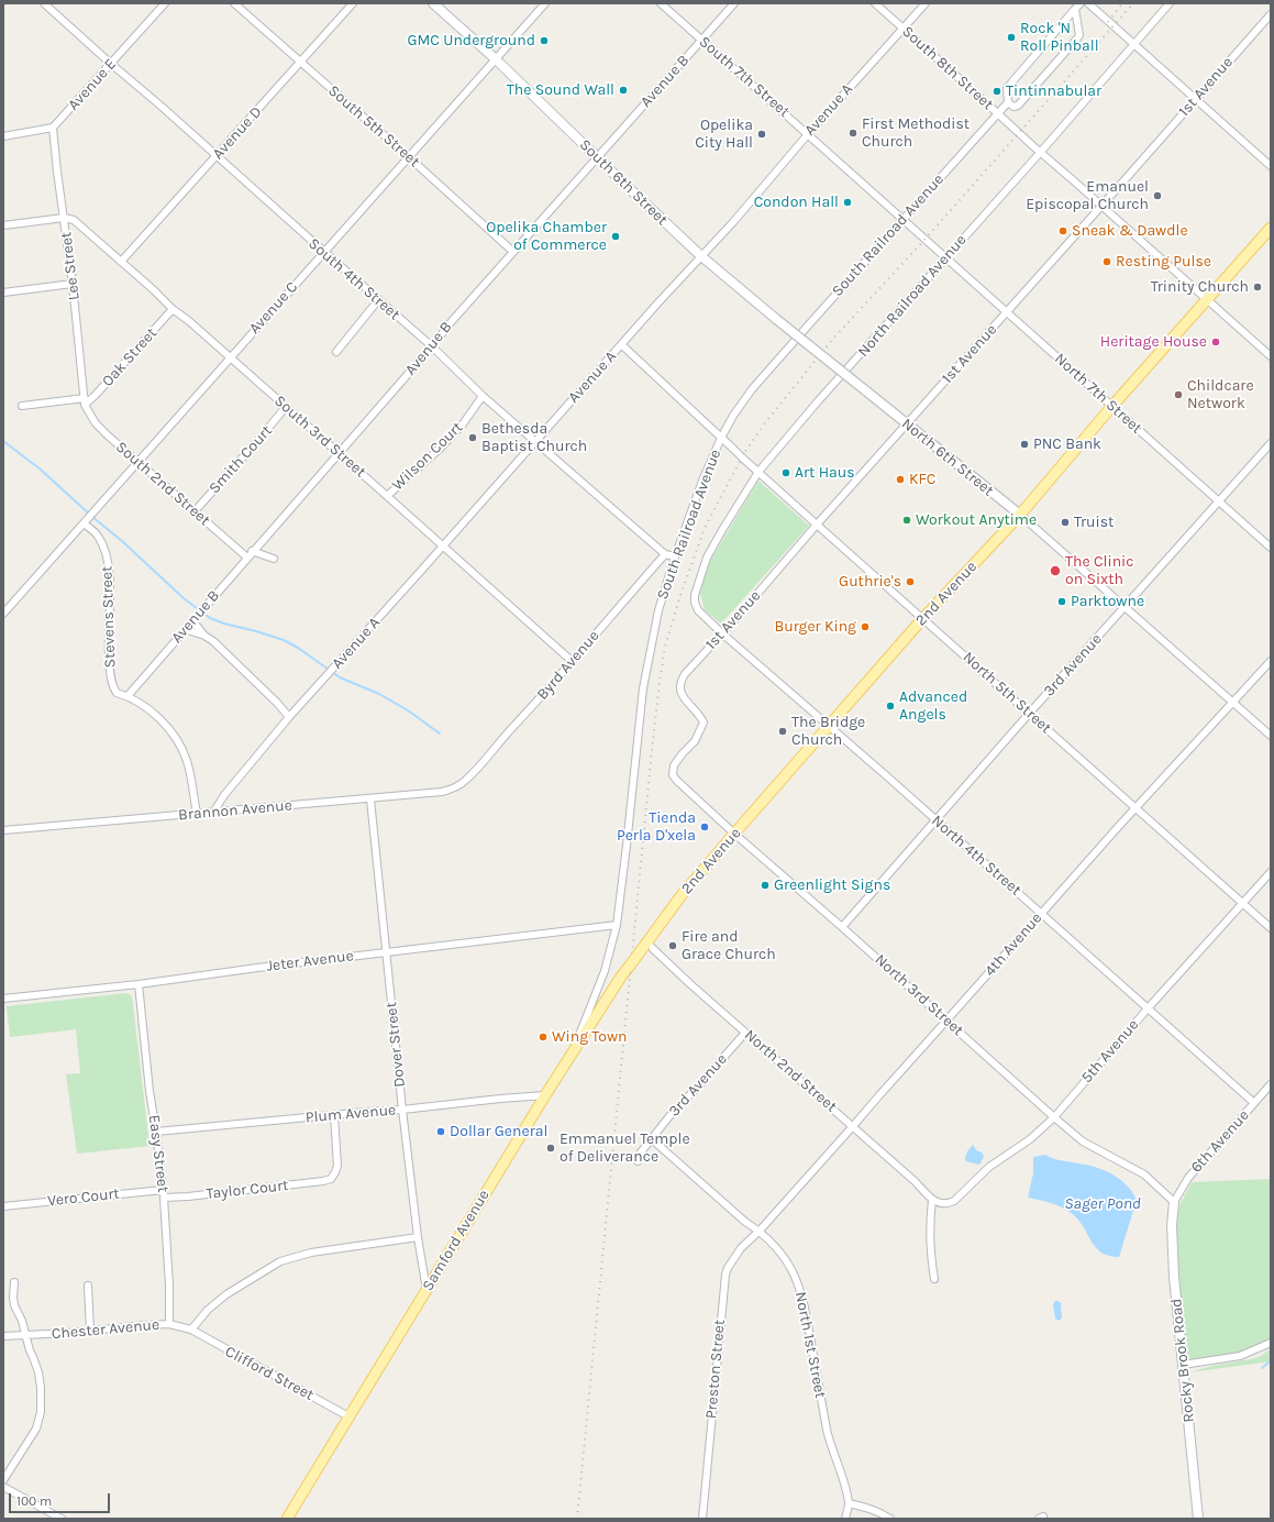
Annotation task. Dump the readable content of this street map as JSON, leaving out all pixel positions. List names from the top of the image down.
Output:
{
  "streets": {
    "main road": ["2nd Avenue", "Samford Avenue"],
    "street": [
      "South 8th Street",
      "South 7th Street",
      "Avenue B",
      "Avenue E",
      "1st Avenue",
      "Avenue A",
      "South 5th Street",
      "Avenue D",
      "South 6th Street",
      "South Railroad Avenue",
      "Lee Street",
      "South 4th Street",
      "North Railroad Avenue",
      "Avenue C",
      "Oak Street",
      "North 7th Street",
      "South 3rd Street",
      "Wilson Court",
      "North 6th Street",
      "Smith Court",
      "South 2nd Street",
      "Stevens Street",
      "Byrd Avenue",
      "3rd Avenue",
      "North 5th Street",
      "Brannon Avenue",
      "North 4th Street",
      "4th Avenue",
      "Jeter Avenue",
      "North 3rd Street",
      "Dover Street",
      "5th Avenue",
      "North 2nd Street",
      "Plum Avenue",
      "6th Avenue",
      "Easy Street",
      "Taylor Court",
      "Vero Court",
      "Chester Avenue",
      "North 1st Street",
      "Rocky Brook Road",
      "Preston Street",
      "Clifford Street"
    ]
  },
  "crossings": [
    ["South 8th Street", "1st Avenue"],
    ["South 8th Street", "Avenue A"],
    ["South 8th Street", "South Railroad Avenue"],
    ["South 8th Street", "North Railroad Avenue"],
    ["South 8th Street", "2nd Avenue"],
    ["South 7th Street", "Avenue B"],
    ["South 7th Street", "Avenue A"],
    ["South 7th Street", "South Railroad Avenue"],
    ["South 7th Street", "North 7th Street"],
    ["Avenue B", "South 5th Street"],
    ["Avenue B", "South 6th Street"],
    ["Avenue B", "South 4th Street"],
    ["Avenue B", "South 3rd Street"],
    ["Avenue B", "South 2nd Street"],
    ["Avenue B", "Stevens Street"],
    ["Avenue E", "Lee Street"],
    ["Avenue E", "South 4th Street"],
    ["1st Avenue", "North 7th Street"],
    ["1st Avenue", "North 6th Street"],
    ["1st Avenue", "North 5th Street"],
    ["1st Avenue", "North 4th Street"],
    ["1st Avenue", "North 3rd Street"],
    ["Avenue A", "South 6th Street"],
    ["Avenue A", "South 4th Street"],
    ["Avenue A", "South 3rd Street"],
    ["Avenue A", "Brannon Avenue"],
    ["South 5th Street", "Avenue D"],
    ["South 5th Street", "Avenue C"],
    ["Avenue D", "South 4th Street"],
    ["Avenue D", "South 3rd Street"],
    ["South 6th Street", "Avenue C"],
    ["South 6th Street", "North 6th Street"],
    ["South Railroad Avenue", "North 5th Street"],
    ["South Railroad Avenue", "Jeter Avenue"],
    ["South Railroad Avenue", "Samford Avenue"],
    ["Lee Street", "Oak Street"],
    ["Lee Street", "South 3rd Street"],
    ["Lee Street", "South 2nd Street"],
    ["South 4th Street", "Avenue C"],
    ["South 4th Street", "Wilson Court"],
    ["South 4th Street", "Byrd Avenue"],
    ["North Railroad Avenue", "North 7th Street"],
    ["North Railroad Avenue", "North 5th Street"],
    ["North Railroad Avenue", "North 4th Street"],
    ["Avenue C", "South 3rd Street"],
    ["Avenue C", "South 2nd Street"],
    ["Avenue C", "Stevens Street"],
    ["Oak Street", "South 3rd Street"],
    ["Oak Street", "South 2nd Street"],
    ["North 7th Street", "2nd Avenue"],
    ["North 7th Street", "3rd Avenue"],
    ["South 3rd Street", "Wilson Court"],
    ["South 3rd Street", "Smith Court"],
    ["South 3rd Street", "Byrd Avenue"],
    ["North 6th Street", "2nd Avenue"],
    ["North 6th Street", "3rd Avenue"],
    ["North 6th Street", "4th Avenue"],
    ["Smith Court", "South 2nd Street"],
    ["2nd Avenue", "North 5th Street"],
    ["2nd Avenue", "North 4th Street"],
    ["2nd Avenue", "North 3rd Street"],
    ["2nd Avenue", "North 2nd Street"],
    ["2nd Avenue", "Samford Avenue"],
    ["Stevens Street", "Brannon Avenue"],
    ["Byrd Avenue", "Brannon Avenue"],
    ["3rd Avenue", "North 5th Street"],
    ["3rd Avenue", "North 4th Street"],
    ["3rd Avenue", "North 3rd Street"],
    ["3rd Avenue", "North 2nd Street"],
    ["3rd Avenue", "North 1st Street"],
    ["North 5th Street", "4th Avenue"],
    ["North 5th Street", "5th Avenue"],
    ["Brannon Avenue", "Dover Street"],
    ["North 4th Street", "4th Avenue"],
    ["North 4th Street", "5th Avenue"],
    ["North 4th Street", "6th Avenue"],
    ["4th Avenue", "North 3rd Street"],
    ["4th Avenue", "North 2nd Street"],
    ["4th Avenue", "North 1st Street"],
    ["4th Avenue", "Preston Street"],
    ["Jeter Avenue", "Dover Street"],
    ["Jeter Avenue", "Easy Street"],
    ["North 3rd Street", "5th Avenue"],
    ["North 3rd Street", "6th Avenue"],
    ["North 3rd Street", "Rocky Brook Road"],
    ["Dover Street", "Plum Avenue"],
    ["Dover Street", "Samford Avenue"],
    ["5th Avenue", "North 2nd Street"],
    ["Plum Avenue", "Easy Street"],
    ["Plum Avenue", "Taylor Court"],
    ["Plum Avenue", "Samford Avenue"],
    ["6th Avenue", "Rocky Brook Road"],
    ["Easy Street", "Taylor Court"],
    ["Easy Street", "Vero Court"],
    ["Easy Street", "Chester Avenue"],
    ["Samford Avenue", "Clifford Street"],
    ["Chester Avenue", "Clifford Street"],
    ["North 1st Street", "Preston Street"]
  ],
  "water": ["Sager Pond"],
  "places": [
    "Rock 'N Roll Pinball",
    "GMC Underground",
    "The Sound Wall",
    "Tintinnabular",
    "First Methodist Church",
    "Opelika City Hall",
    "Emanuel Episcopal Church",
    "Condon Hall",
    "Sneak & Dawdle",
    "Opelika Chamber of Commerce",
    "Resting Pulse",
    "Trinity Church",
    "Heritage House",
    "Childcare Network",
    "Bethesda Baptist Church",
    "PNC Bank",
    "Art Haus",
    "KFC",
    "Workout Anytime",
    "Truist",
    "The Clinic on Sixth",
    "Guthrie's",
    "Parktowne",
    "Burger King",
    "Advanced Angels",
    "The Bridge Church",
    "Tienda Perla D'xela",
    "Greenlight Signs",
    "Fire and Grace Church",
    "Wing Town",
    "Dollar General",
    "Emmanuel Temple of Deliverance"
  ],
  "scale_bar": "100 m"
}
